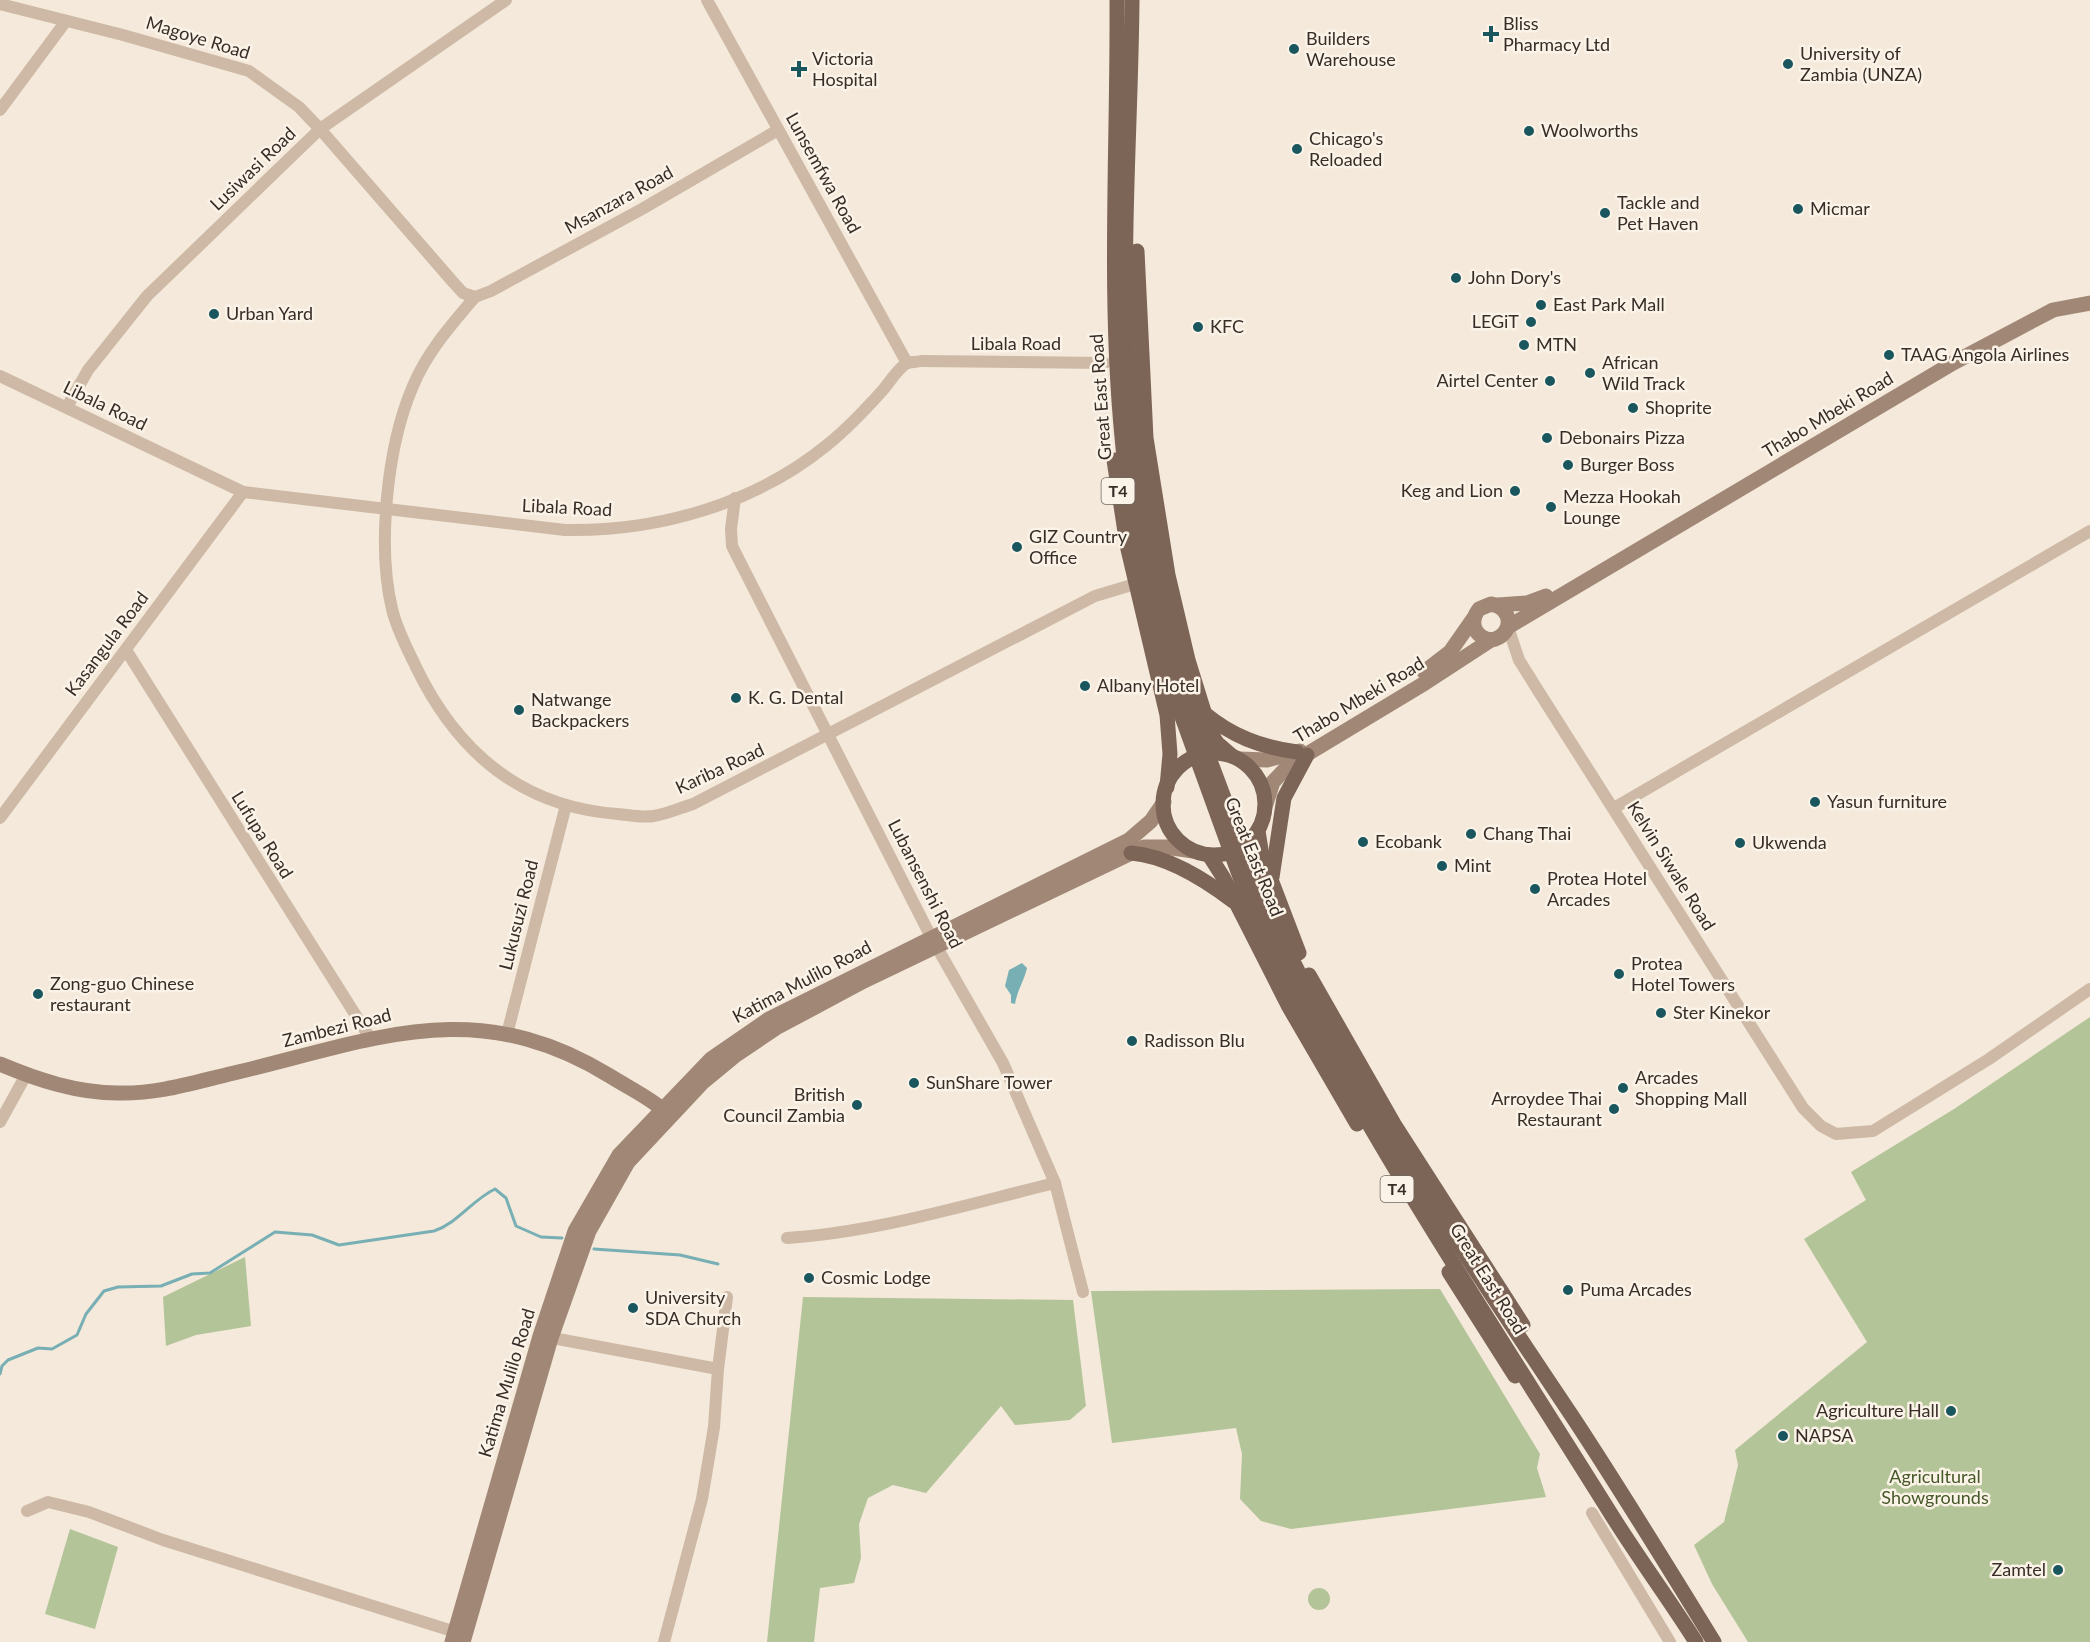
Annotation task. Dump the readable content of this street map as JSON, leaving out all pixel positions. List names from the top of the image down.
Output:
{
  "streets": {
    "main road": [
      "Great East Road",
      "Thabo Mbeki Road",
      "T4",
      "Katima Mulilo Road",
      "Zambezi Road"
    ],
    "street": [
      "Magoye Road",
      "Lusiwasi Road",
      "Lunsemfwa Road",
      "Msanzara Road",
      "Libala Road",
      "Kasangula Road",
      "Kariba Road",
      "Lufupa Road",
      "Kelvin Siwale Road",
      "Lubansenshi Road",
      "Lukusuzi Road"
    ]
  },
  "crossings": [
    ["Magoye Road", "Lusiwasi Road"],
    ["Magoye Road", "Msanzara Road"],
    ["Magoye Road", "Kariba Road"],
    ["Lusiwasi Road", "Libala Road"],
    ["Lunsemfwa Road", "Msanzara Road"],
    ["Lunsemfwa Road", "Libala Road"],
    ["Msanzara Road", "Kariba Road"],
    ["Libala Road", "Great East Road"],
    ["Libala Road", "Kasangula Road"],
    ["Libala Road", "Kariba Road"],
    ["Libala Road", "Lubansenshi Road"],
    ["Great East Road", "Thabo Mbeki Road"],
    ["Great East Road", "Kariba Road"],
    ["Great East Road", "Katima Mulilo Road"],
    ["Thabo Mbeki Road", "Kelvin Siwale Road"],
    ["Thabo Mbeki Road", "Katima Mulilo Road"],
    ["Kasangula Road", "Lufupa Road"],
    ["Kariba Road", "Lubansenshi Road"],
    ["Kariba Road", "Lukusuzi Road"],
    ["Lufupa Road", "Zambezi Road"],
    ["Lubansenshi Road", "Katima Mulilo Road"],
    ["Lukusuzi Road", "Zambezi Road"],
    ["Katima Mulilo Road", "Zambezi Road"]
  ],
  "parks": ["Agricultural Showgrounds"],
  "places": {
    "health": ["Bliss Pharmacy Ltd", "Victoria Hospital"],
    "other": [
      "Builders Warehouse",
      "University of Zambia (UNZA)",
      "Woolworths",
      "Chicago's Reloaded",
      "Micmar",
      "Tackle and Pet Haven",
      "John Dory's",
      "East Park Mall",
      "Urban Yard",
      "LEGiT",
      "KFC",
      "MTN",
      "TAAG Angola Airlines",
      "African Wild Track",
      "Airtel Center",
      "Shoprite",
      "Debonairs Pizza",
      "Burger Boss",
      "Keg and Lion",
      "Mezza Hookah Lounge",
      "GIZ Country Office",
      "Albany Hotel",
      "K. G. Dental",
      "Natwange Backpackers",
      "Yasun furniture",
      "Chang Thai",
      "Ecobank",
      "Ukwenda",
      "Mint",
      "Protea Hotel Arcades",
      "Protea Hotel Towers",
      "Zong-guo Chinese restaurant",
      "Ster Kinekor",
      "Radisson Blu",
      "SunShare Tower",
      "Arcades Shopping Mall",
      "British Council Zambia",
      "Arroydee Thai Restaurant",
      "Cosmic Lodge",
      "Puma Arcades",
      "University SDA Church",
      "Agriculture Hall",
      "NAPSA",
      "Zamtel"
    ]
  }
}
